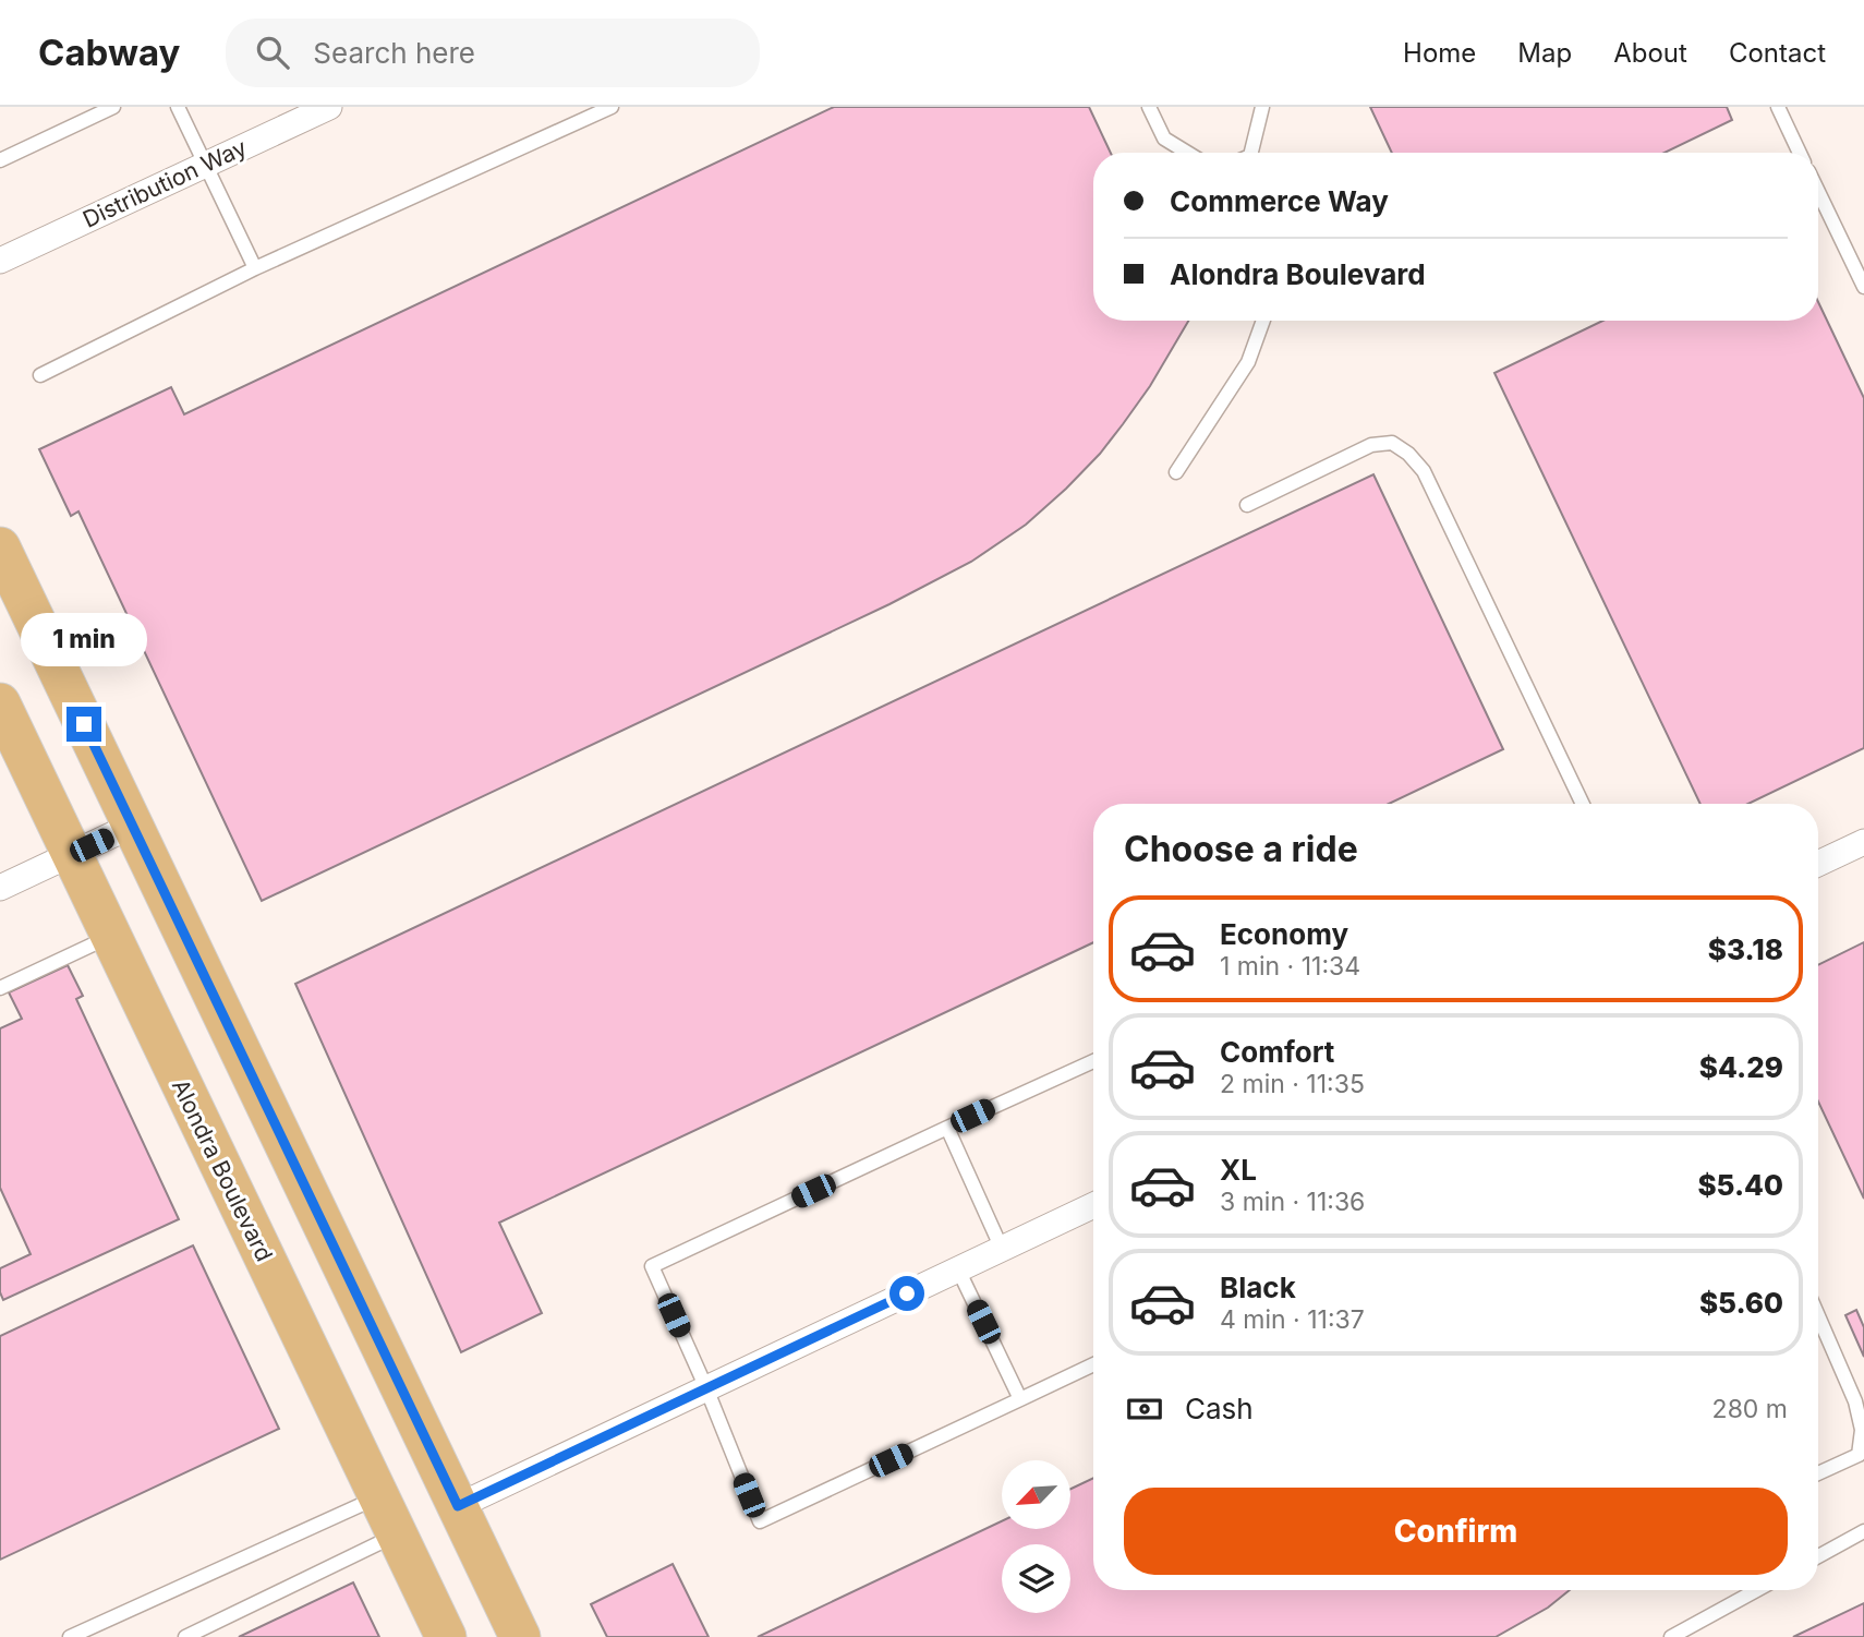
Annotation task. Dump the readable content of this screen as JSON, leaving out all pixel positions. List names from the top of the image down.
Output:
{
  "streets": {
    "main road": ["Alondra Boulevard"],
    "street": ["Distribution Way"]
  },
  "north": "bottom left",
  "page": {
    "header": "Cabway",
    "search": "Search here",
    "nav": [
      "Home",
      "Map",
      "About",
      "Contact"
    ],
    "banner": ["Commerce Way", "Alondra Boulevard"],
    "bubble": "1 min",
    "heading": "Choose a ride",
    "list": [
      {
        "name": "Economy",
        "note": "1 min · 11:34",
        "value": "$3.18"
      },
      {
        "name": "Comfort",
        "note": "2 min · 11:35",
        "value": "$4.29"
      },
      {
        "name": "XL",
        "note": "3 min · 11:36",
        "value": "$5.40"
      },
      {
        "name": "Black",
        "note": "4 min · 11:37",
        "value": "$5.60"
      }
    ],
    "pay": ["Cash", "280 m"],
    "buttons": "Confirm"
  }
}
